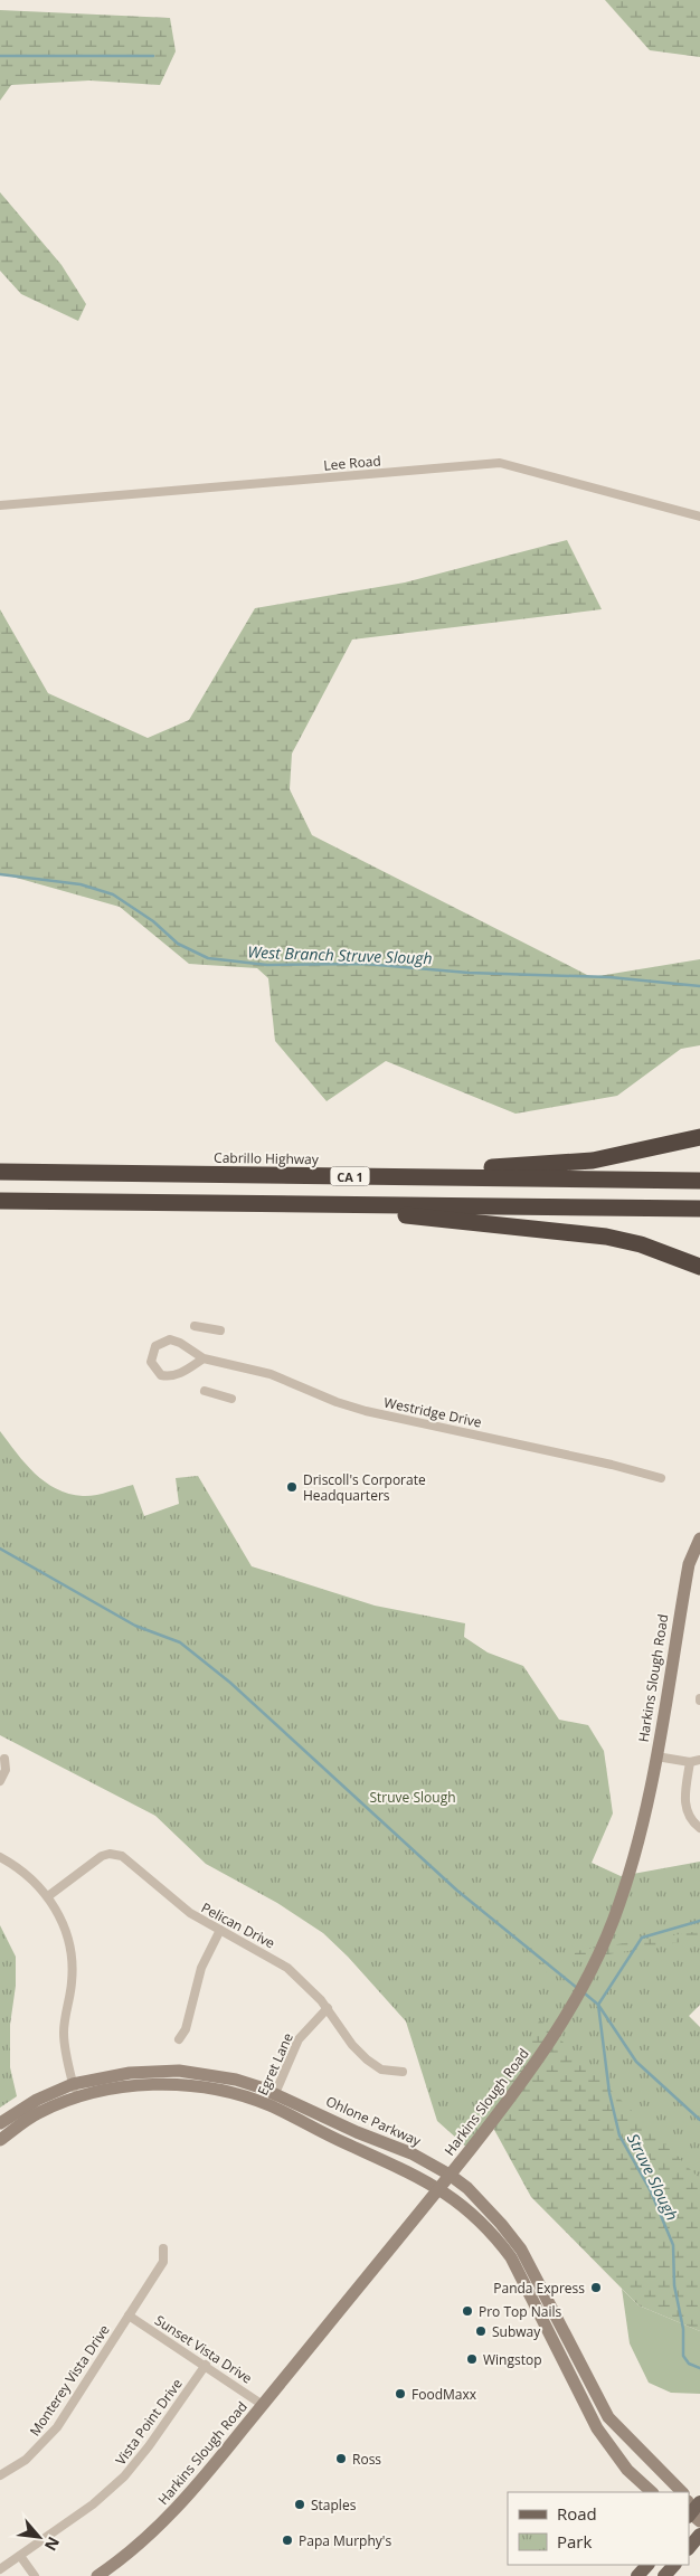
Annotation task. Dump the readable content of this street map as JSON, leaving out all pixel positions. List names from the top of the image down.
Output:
{
  "streets": {
    "highway": ["Cabrillo Highway", "CA 1"],
    "main road": ["Harkins Slough Road", "Ohlone Parkway"],
    "street": [
      "Lee Road",
      "Westridge Drive",
      "Pelican Drive",
      "Egret Lane",
      "Sunset Vista Drive",
      "Monterey Vista Drive",
      "Vista Point Drive"
    ]
  },
  "crossings": [
    ["Harkins Slough Road", "Ohlone Parkway"],
    ["Harkins Slough Road", "Sunset Vista Drive"],
    ["Pelican Drive", "Egret Lane"],
    ["Egret Lane", "Ohlone Parkway"],
    ["Sunset Vista Drive", "Monterey Vista Drive"],
    ["Sunset Vista Drive", "Vista Point Drive"]
  ],
  "water": ["West Branch Struve Slough", "Struve Slough"],
  "parks": ["Struve Slough"],
  "places": [
    "Driscoll's Corporate Headquarters",
    "Panda Express",
    "Pro Top Nails",
    "Subway",
    "Wingstop",
    "FoodMaxx",
    "Ross",
    "Staples",
    "Papa Murphy's"
  ],
  "legend": ["Road", "Park"],
  "north": "bottom right"
}
